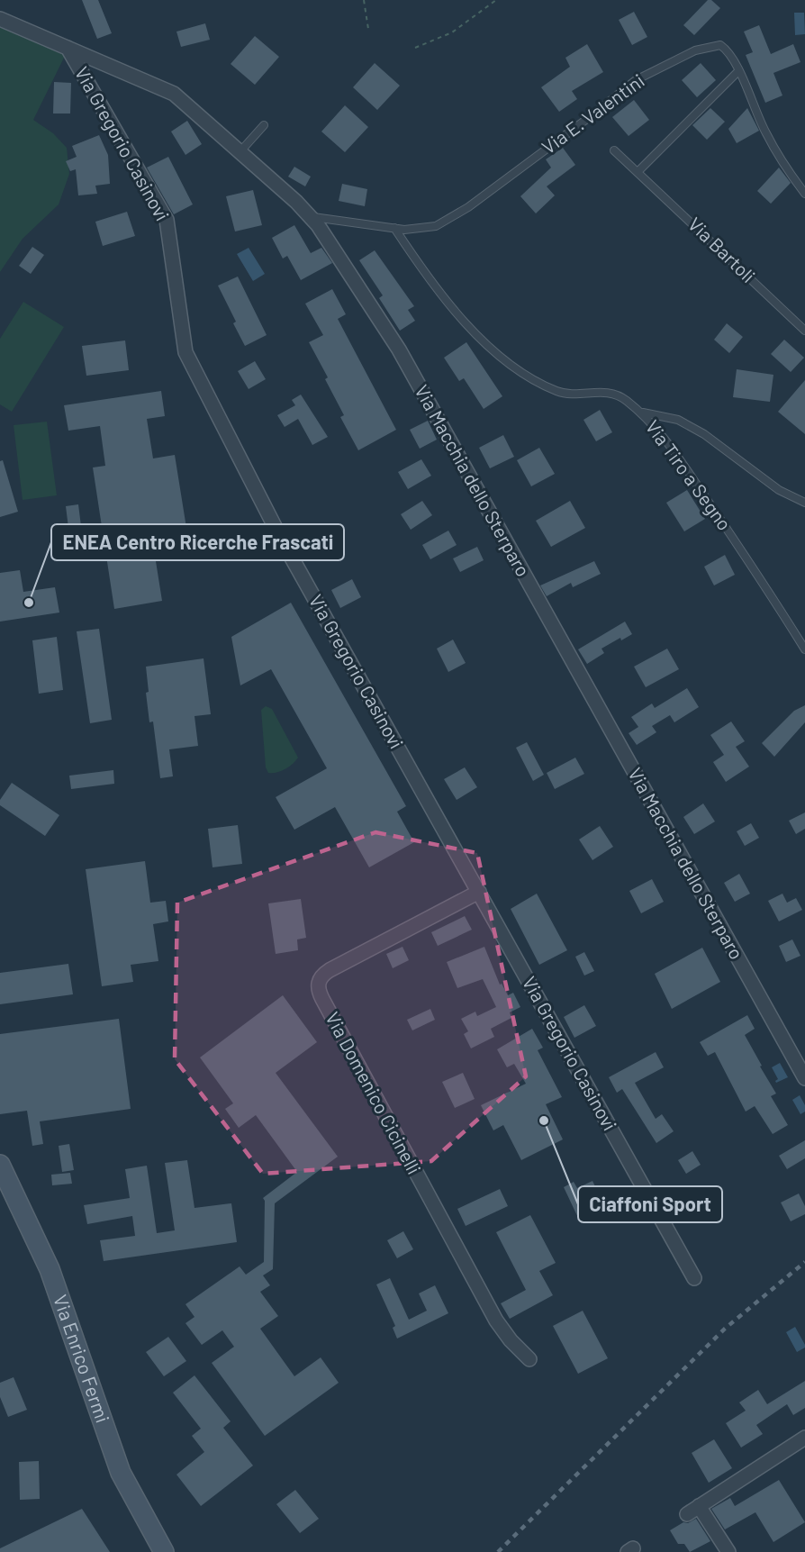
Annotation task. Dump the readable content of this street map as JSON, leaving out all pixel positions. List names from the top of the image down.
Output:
{
  "streets": {
    "street": [
      "Via Gregorio Casinovi",
      "Via Macchia dello Sterparo",
      "Via Domenico Cicinelli",
      "Via Enrico Fermi"
    ],
    "lane": ["Via E. Valentini", "Via Bartoli", "Via Tiro a Segno"]
  },
  "crossings": [
    ["Via E. Valentini", "Via Tiro a Segno"],
    ["Via E. Valentini", "Via Macchia dello Sterparo"],
    ["Via Gregorio Casinovi", "Via Macchia dello Sterparo"],
    ["Via Gregorio Casinovi", "Via Domenico Cicinelli"]
  ],
  "places": ["ENEA Centro Ricerche Frascati", "Ciaffoni Sport"]
}
